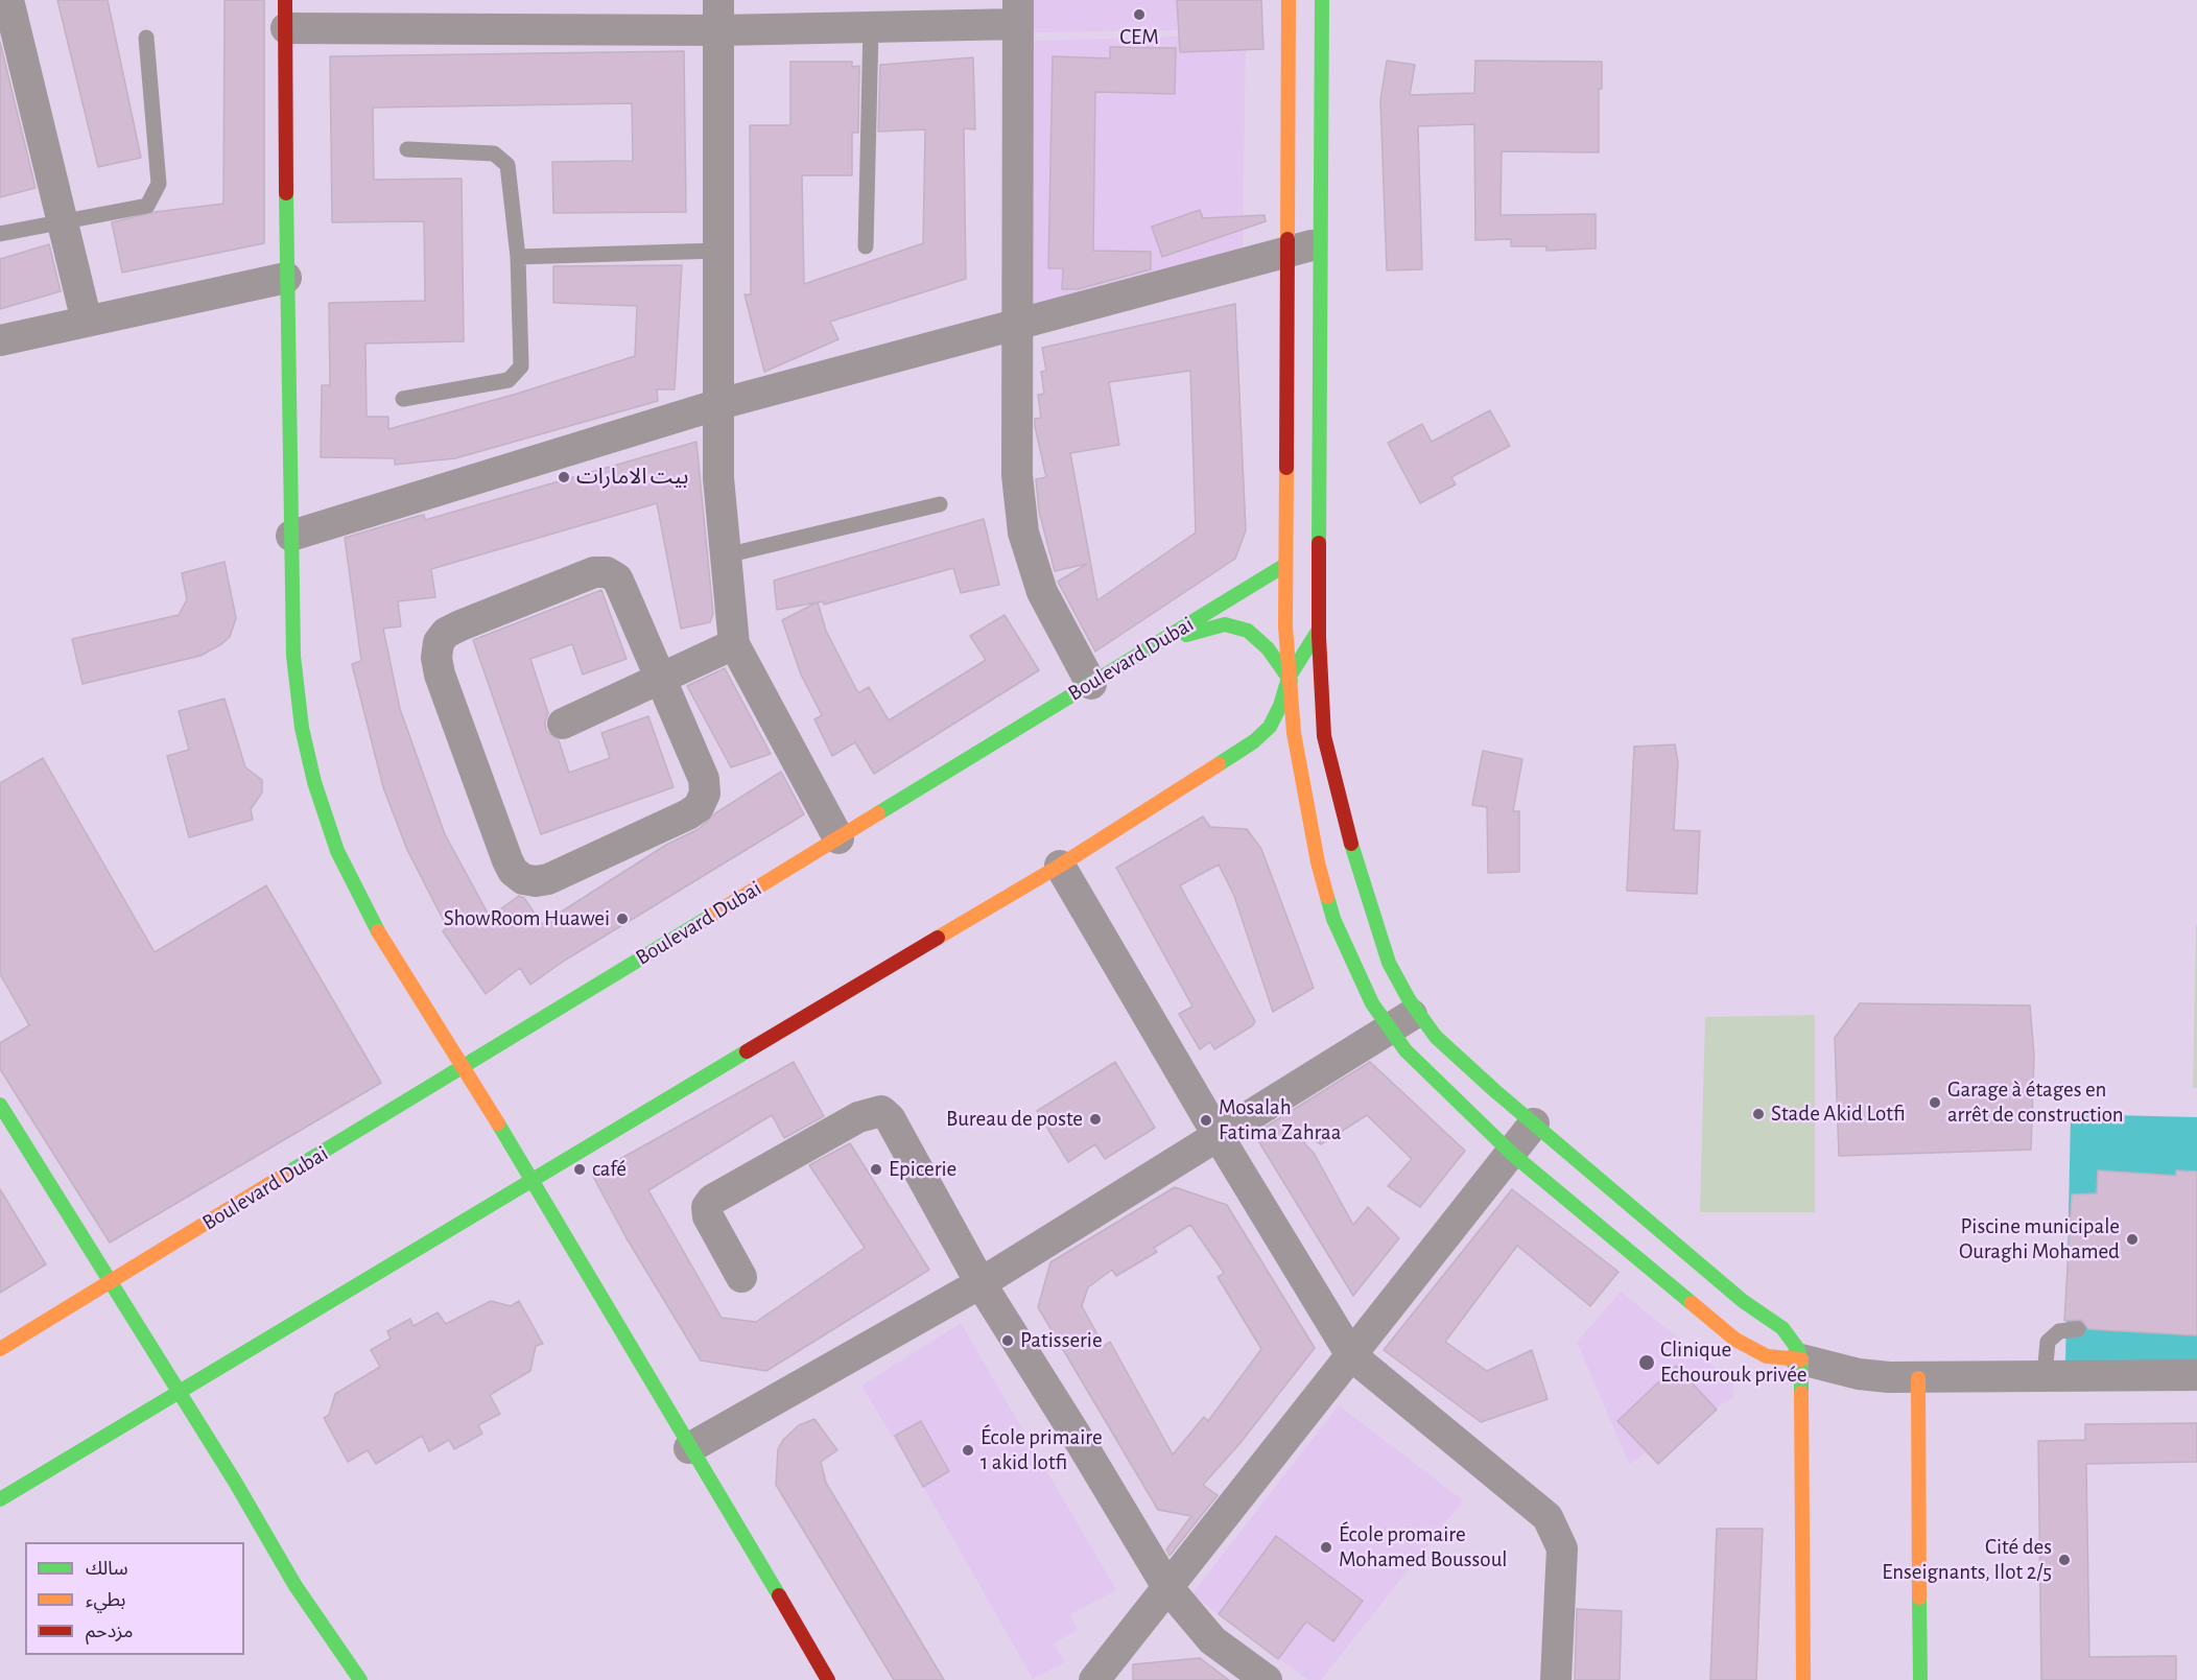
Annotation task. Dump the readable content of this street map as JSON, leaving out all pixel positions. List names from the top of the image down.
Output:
{
  "streets": {
    "street": ["Boulevard Dubai"]
  },
  "places": [
    "CEM",
    "بيت الامارات",
    "ShowRoom Huawei",
    "Garage à étages en arrêt de construction",
    "Stade Akid Lotfi",
    "Bureau de poste",
    "Mosalah Fatima Zahraa",
    "café",
    "Epicerie",
    "Piscine municipale Ouraghi Mohamed",
    "Patisserie",
    "Clinique Echourouk privée",
    "École primaire 1 akid lotfi",
    "École promaire Mohamed Boussoul",
    "Cité des Enseignants, Ilot 2/5"
  ],
  "legend": ["سالك", "بطيء", "مزدحم"]
}
